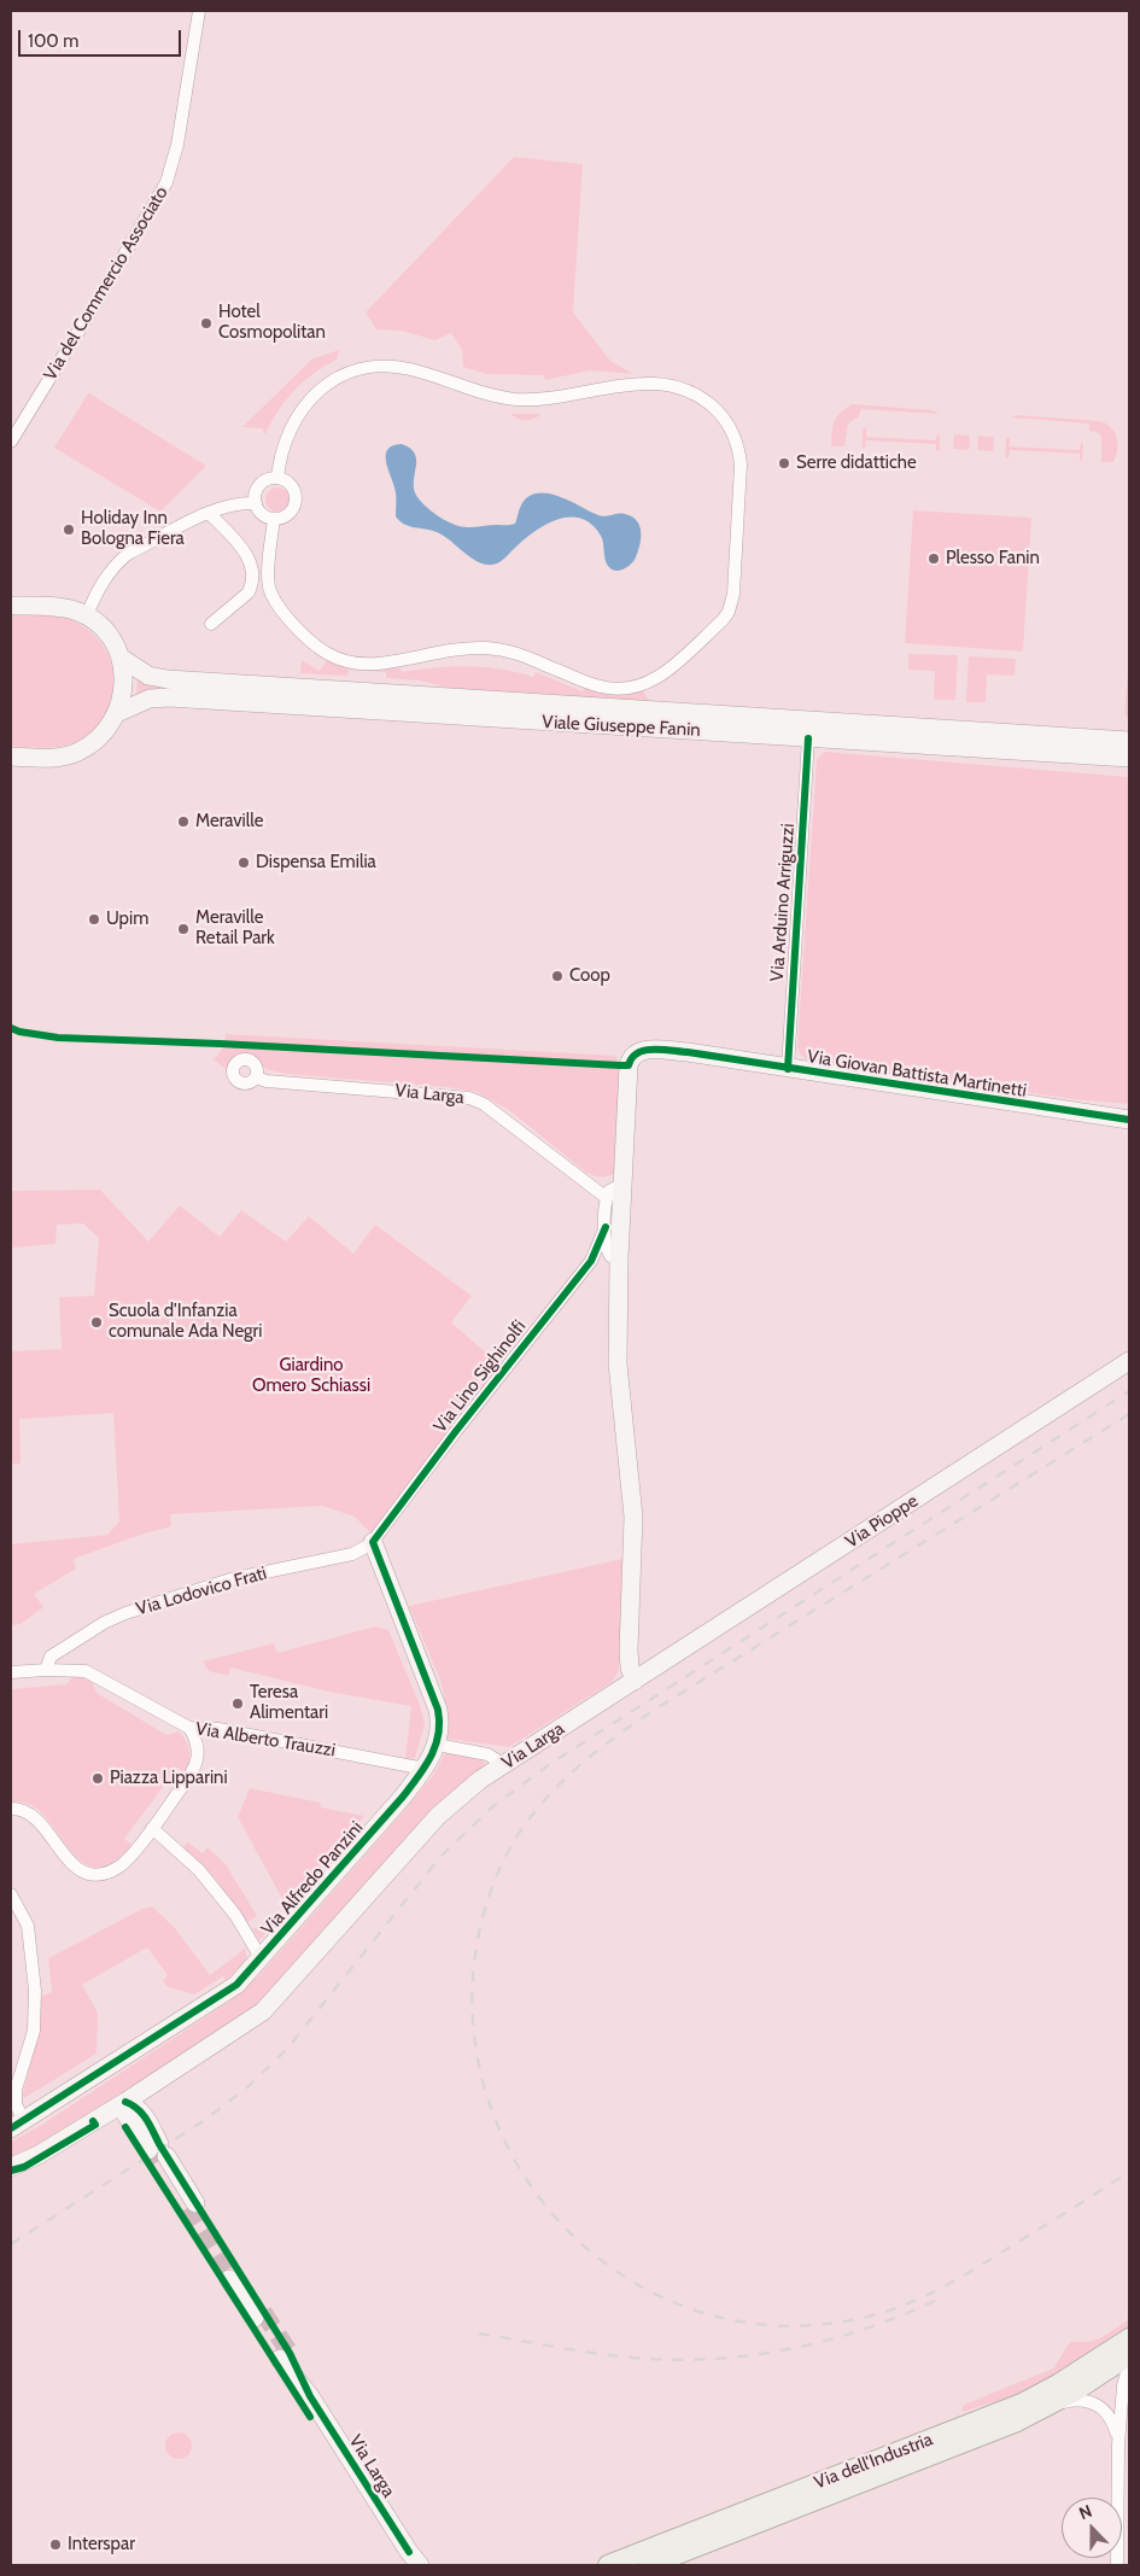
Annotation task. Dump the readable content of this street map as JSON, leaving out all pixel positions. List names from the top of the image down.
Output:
{
  "streets": {
    "main road": ["Via dell'Industria"],
    "street": [
      "Via del Commercio Associato",
      "Viale Giuseppe Fanin",
      "Via Arduino Arriguzzi",
      "Via Giovan Battista Martinetti",
      "Via Larga",
      "Via Lino Sighinolfi",
      "Via Pioppe",
      "Via Lodovico Frati",
      "Via Alberto Trauzzi",
      "Via Alfredo Panzini"
    ]
  },
  "crossings": [
    ["Viale Giuseppe Fanin", "Via Arduino Arriguzzi"],
    ["Via Arduino Arriguzzi", "Via Giovan Battista Martinetti"],
    ["Via Larga", "Via Pioppe"],
    ["Via Lino Sighinolfi", "Via Lodovico Frati"],
    ["Via Lino Sighinolfi", "Via Alfredo Panzini"],
    ["Via Lodovico Frati", "Via Alberto Trauzzi"],
    ["Via Lodovico Frati", "Via Alfredo Panzini"],
    ["Via Alberto Trauzzi", "Via Alfredo Panzini"]
  ],
  "parks": ["Giardino Omero Schiassi"],
  "places": [
    "Hotel Cosmopolitan",
    "Serre didattiche",
    "Holiday Inn Bologna Fiera",
    "Plesso Fanin",
    "Meraville",
    "Dispensa Emilia",
    "Upim",
    "Meraville Retail Park",
    "Coop",
    "Scuola d'Infanzia comunale Ada Negri",
    "Teresa Alimentari",
    "Piazza Lipparini",
    "Interspar"
  ],
  "scale_bar": "100 m",
  "north": "top"
}
